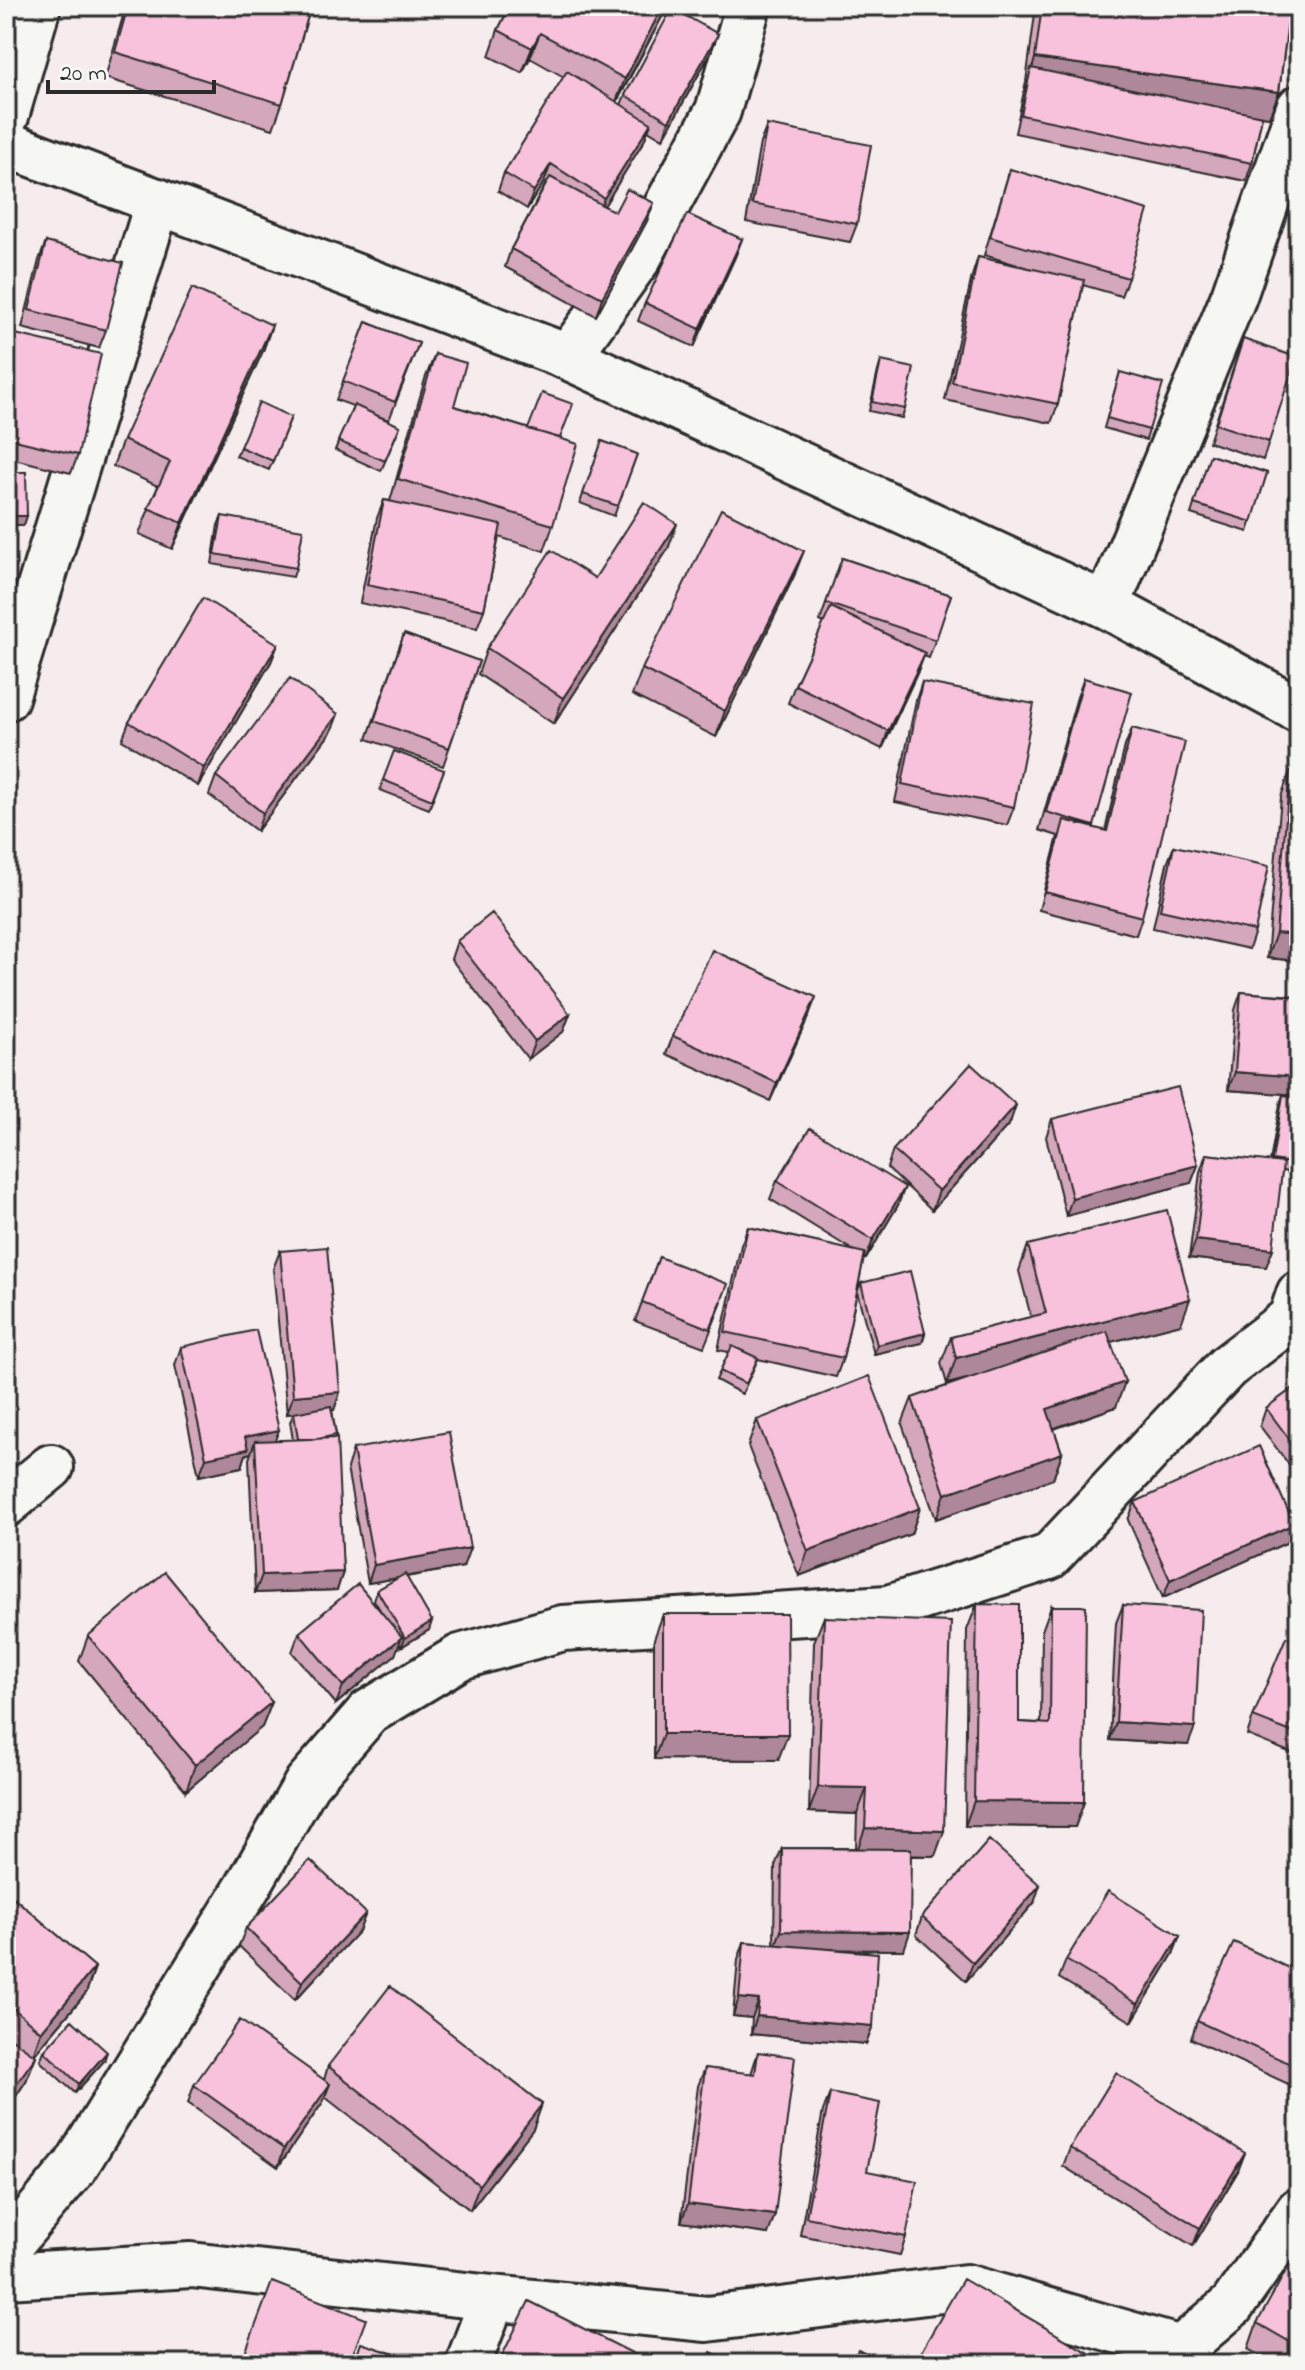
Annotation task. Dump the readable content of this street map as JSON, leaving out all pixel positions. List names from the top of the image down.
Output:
{
  "scale_bar": "20 m"
}
